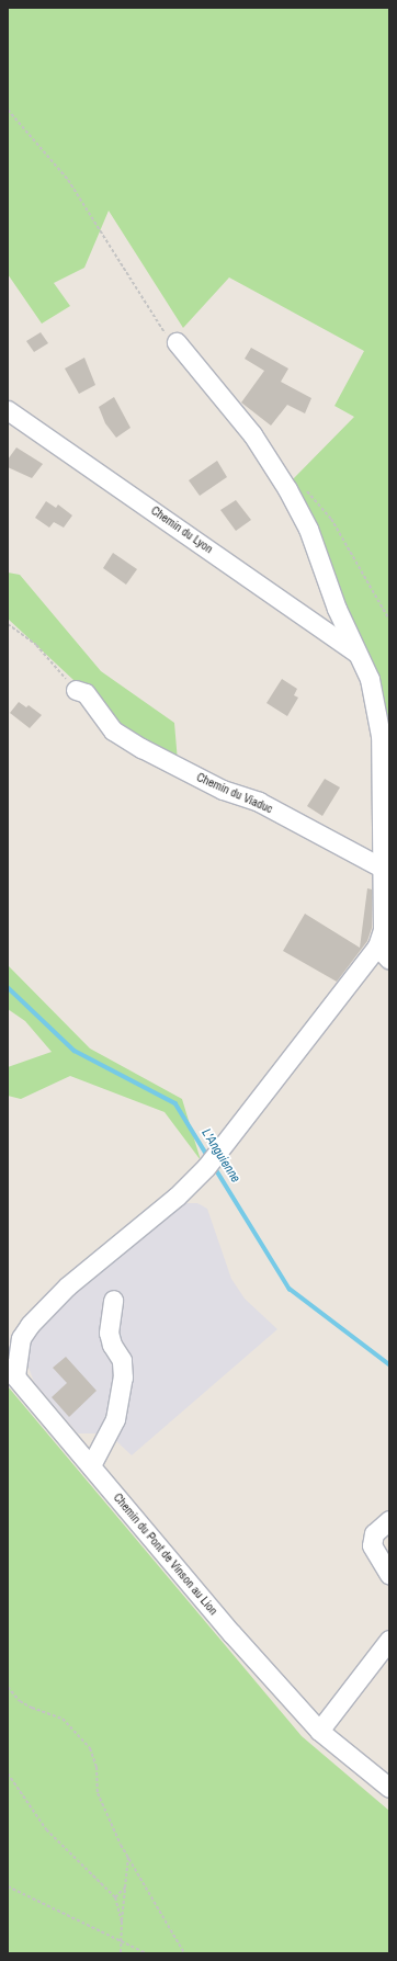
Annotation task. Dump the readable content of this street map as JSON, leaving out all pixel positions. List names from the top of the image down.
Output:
{
  "streets": {
    "street": ["Chemin du Lyon", "Chemin du Viaduc", "Chemin du Pont de Vinson au Lion"]
  },
  "water": ["L'Anguienne"]
}
